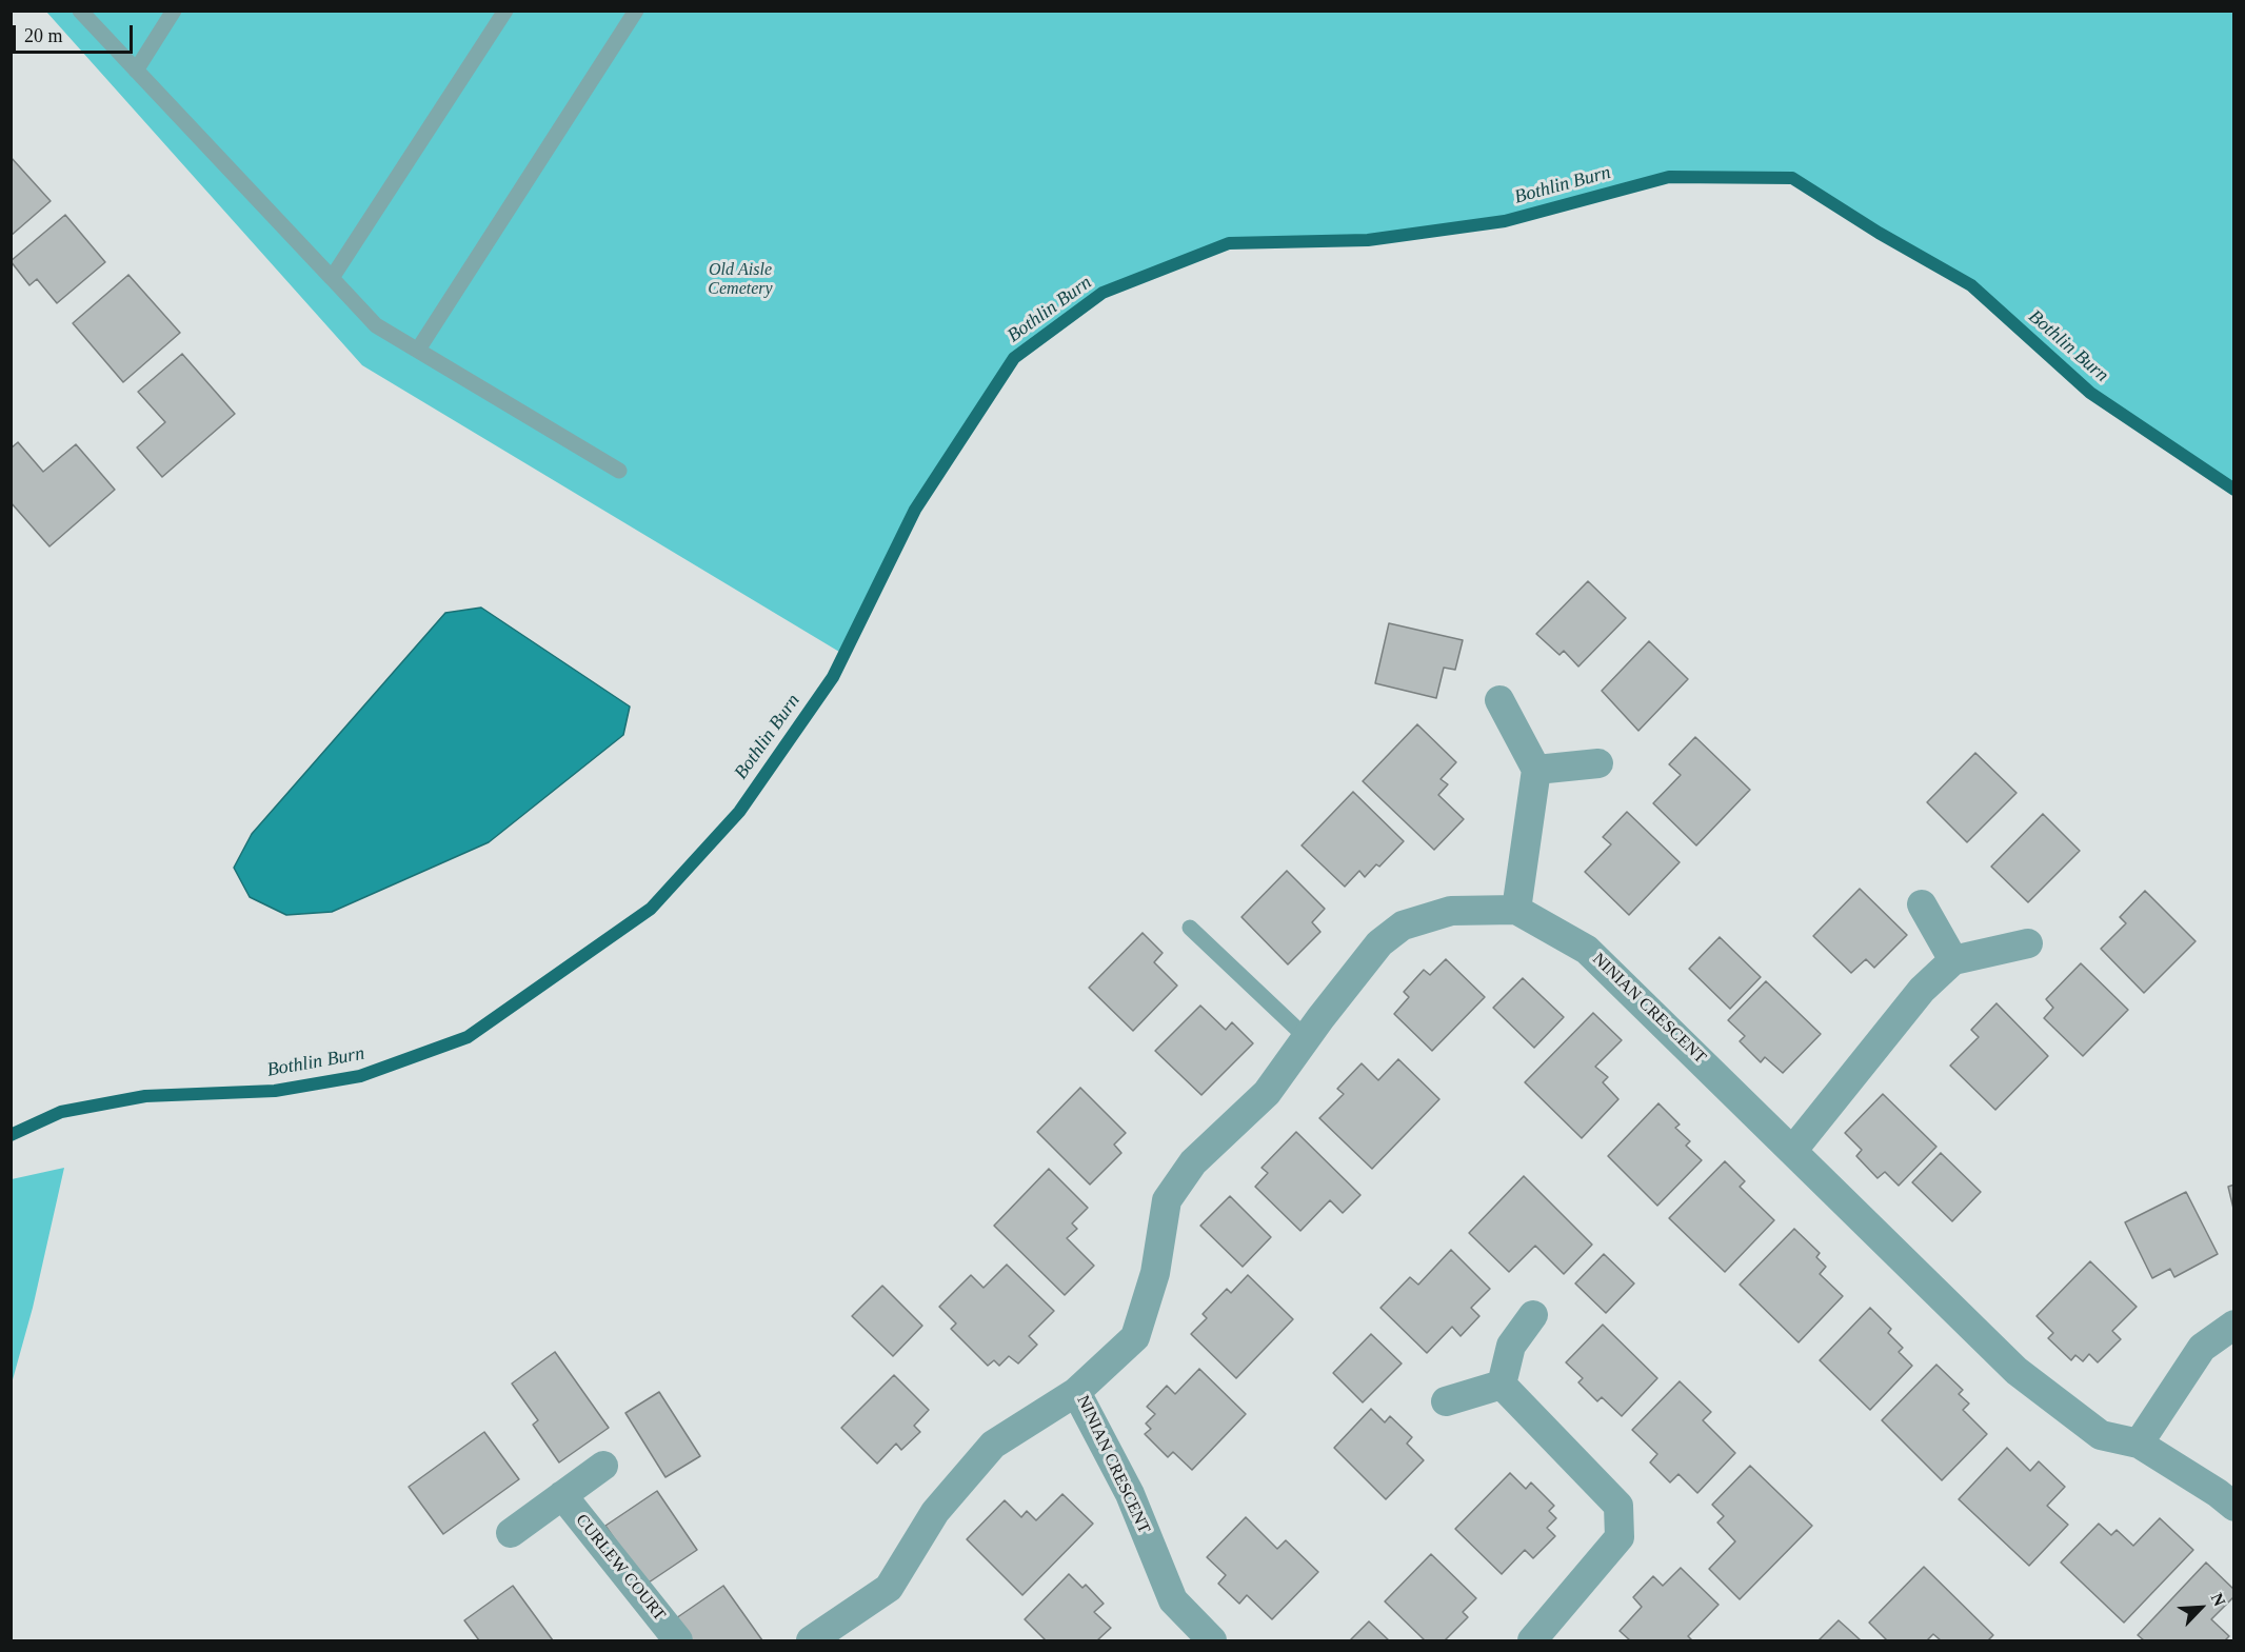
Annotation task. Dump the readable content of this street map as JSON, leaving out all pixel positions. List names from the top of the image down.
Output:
{
  "streets": {
    "street": ["NINIAN CRESCENT", "CURLEW COURT"]
  },
  "water": ["Bothlin Burn"],
  "parks": ["Old Aisle Cemetery"],
  "scale_bar": "20 m",
  "north": "top right"
}
